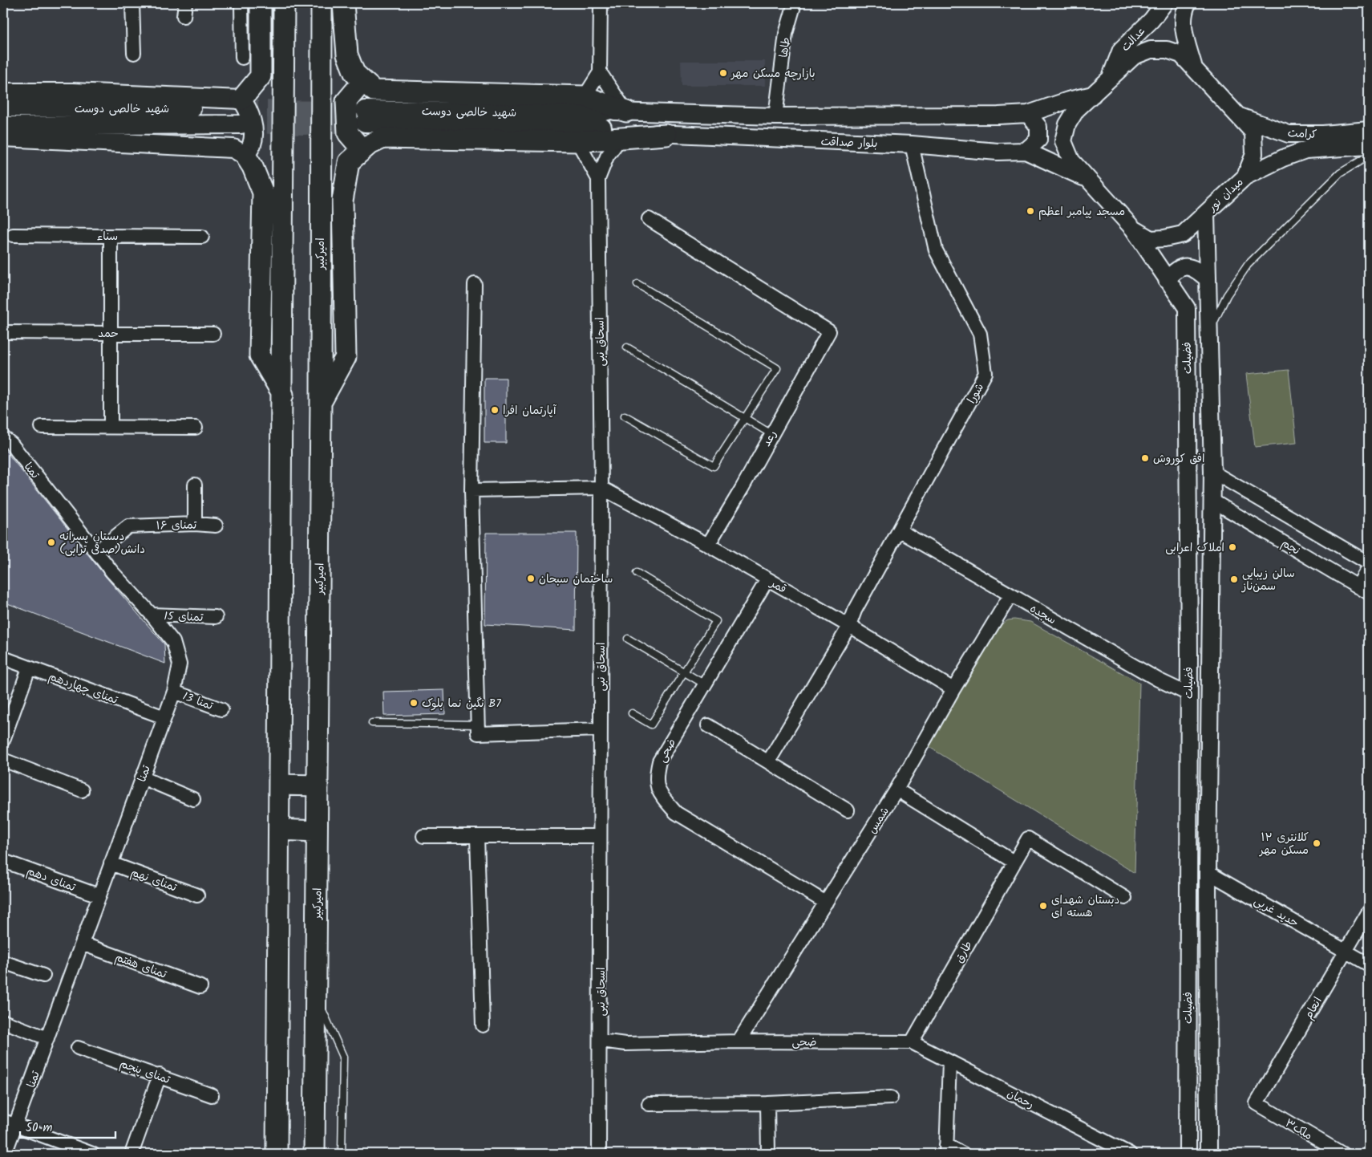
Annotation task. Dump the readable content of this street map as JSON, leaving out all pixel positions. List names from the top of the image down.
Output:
{
  "streets": {
    "main road": ["شهید خالصی دوست", "امیرکبیر"],
    "street": [
      "عدالت",
      "طاها",
      "کرامت",
      "بلوار صداقت",
      "میدان نور",
      "سناء",
      "حمد",
      "اسحاق نبی",
      "فضیلت",
      "شورا",
      "رعد",
      "تمنا",
      "تمنای ۱۶",
      "نجم",
      "قمر",
      "سجده",
      "تمنای 15",
      "تمنای چهاردهم",
      "تمنا 13",
      "ضحی",
      "شمس",
      "تمنای دهم",
      "تمنای نهم",
      "حدید غربی",
      "طارق",
      "تمنای هفتم",
      "انعام",
      "تمنای پنجم",
      "رحمان",
      "ملک۳"
    ]
  },
  "crossings": [
    ["عدالت", "میدان نور"],
    ["شهید خالصی دوست", "بلوار صداقت"],
    ["کرامت", "میدان نور"],
    ["بلوار صداقت", "میدان نور"],
    ["بلوار صداقت", "شورا"],
    ["میدان نور", "فضیلت"],
    ["اسحاق نبی", "قمر"],
    ["اسحاق نبی", "ضحی"],
    ["فضیلت", "نجم"],
    ["فضیلت", "سجده"],
    ["فضیلت", "حدید غربی"],
    ["شورا", "قمر"],
    ["شورا", "سجده"],
    ["رعد", "قمر"],
    ["تمنا", "تمنای ۱۶"],
    ["تمنا", "تمنای 15"],
    ["تمنا", "تمنای چهاردهم"],
    ["تمنا", "تمنا 13"],
    ["تمنا", "تمنای دهم"],
    ["تمنا", "تمنای نهم"],
    ["تمنا", "تمنای هفتم"],
    ["قمر", "ضحی"],
    ["قمر", "شمس"],
    ["سجده", "شمس"],
    ["ضحی", "شمس"],
    ["ضحی", "طارق"],
    ["ضحی", "رحمان"],
    ["حدید غربی", "انعام"],
    ["طارق", "رحمان"],
    ["انعام", "ملک۳"]
  ],
  "places": [
    "بازارچه مسکن مهر",
    "مسجد پیامبر اعظم",
    "آپارتمان افرا",
    "افق کوروش",
    "دبستان پسرانه دانش(صدقی ترابی)",
    "املاک اعرابی",
    "ساختمان سبحان",
    "سالن زیبایی سمن‌ناز",
    "نگین نما بلوک B7",
    "کلانتری ۱۲ مسکن مهر",
    "دبستان شهدای هسته ای"
  ],
  "scale_bar": "50 m"
}
